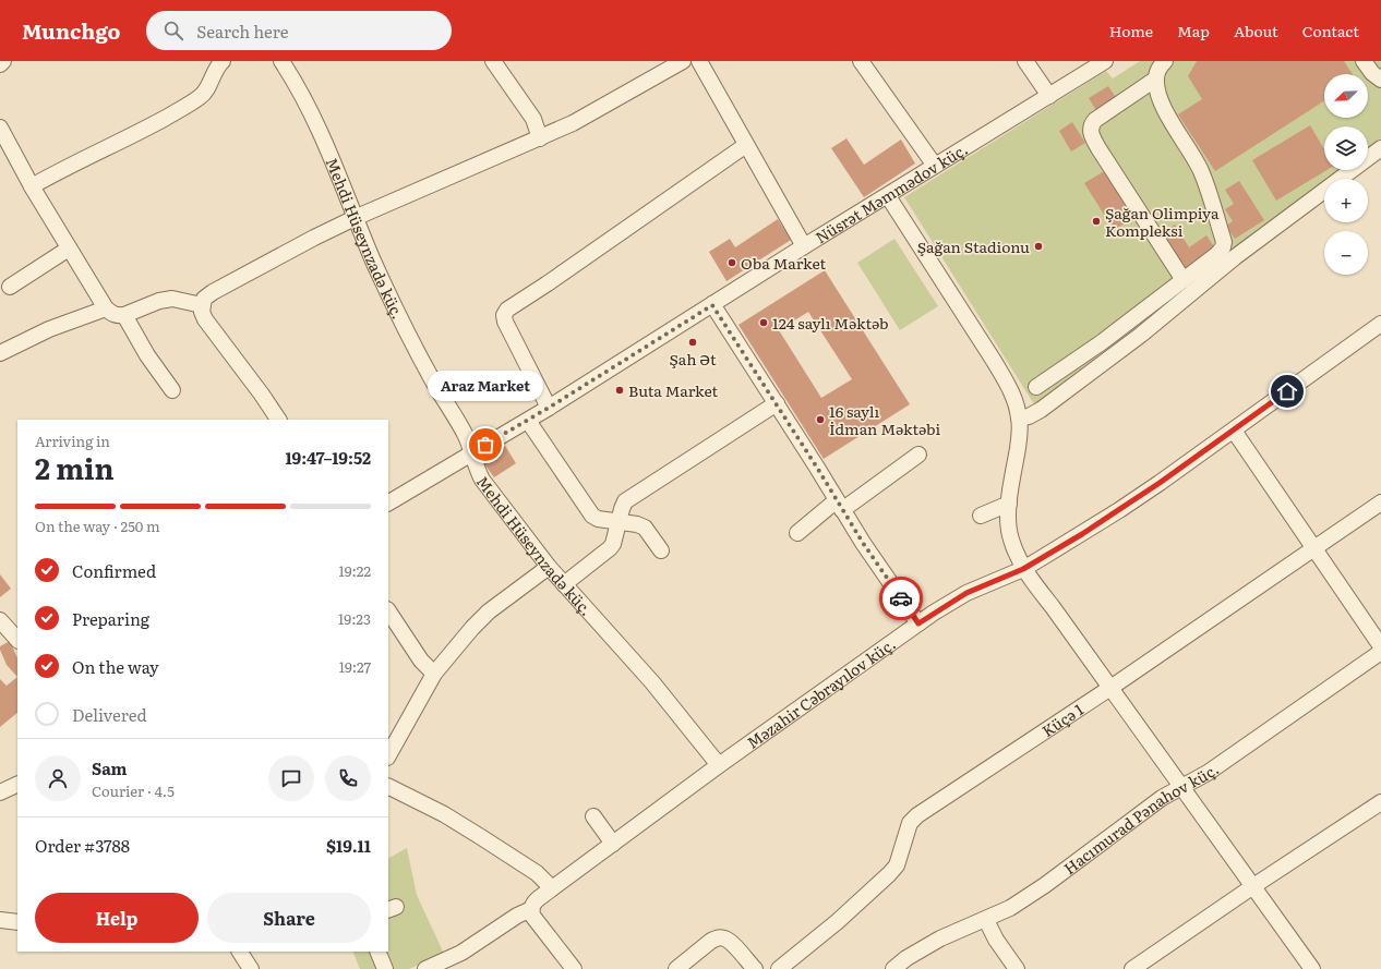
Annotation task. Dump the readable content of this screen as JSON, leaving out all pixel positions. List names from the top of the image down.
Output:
{
  "streets": {
    "street": [
      "Nüsrət Məmmədov küç.",
      "Mehdi Hüseynzadə küç.",
      "Məzahir Cəbrayılov küç.",
      "Küçə 1",
      "Hacımurad Pənahov küç."
    ]
  },
  "crossings": [
    ["Nüsrət Məmmədov küç.", "Mehdi Hüseynzadə küç."],
    ["Mehdi Hüseynzadə küç.", "Məzahir Cəbrayılov küç."]
  ],
  "places": [
    "Şağan Olimpiya Kompleksi",
    "Şağan Stadionu",
    "Oba Market",
    "124 saylı Məktəb",
    "Şah Ət",
    "Buta Market",
    "16 saylı İdman Məktəbi",
    "Araz Market"
  ],
  "north": "bottom left",
  "page": {
    "header": "Munchgo",
    "search": "Search here",
    "nav": [
      "Home",
      "Map",
      "About",
      "Contact"
    ],
    "map_buttons": ["+", "−"],
    "bubble": "Araz Market",
    "heading": ["2 min", "Arriving in", "19:47–19:52"],
    "panel": [
      "Sam",
      "Courier · 4.5",
      "Order #3788",
      "$19.11"
    ],
    "bar": "On the way · 250 m",
    "list": [
      ["Confirmed", "19:22"],
      ["Preparing", "19:23"],
      ["On the way", "19:27"],
      "Delivered"
    ],
    "buttons": ["Help", "Share"]
  }
}
